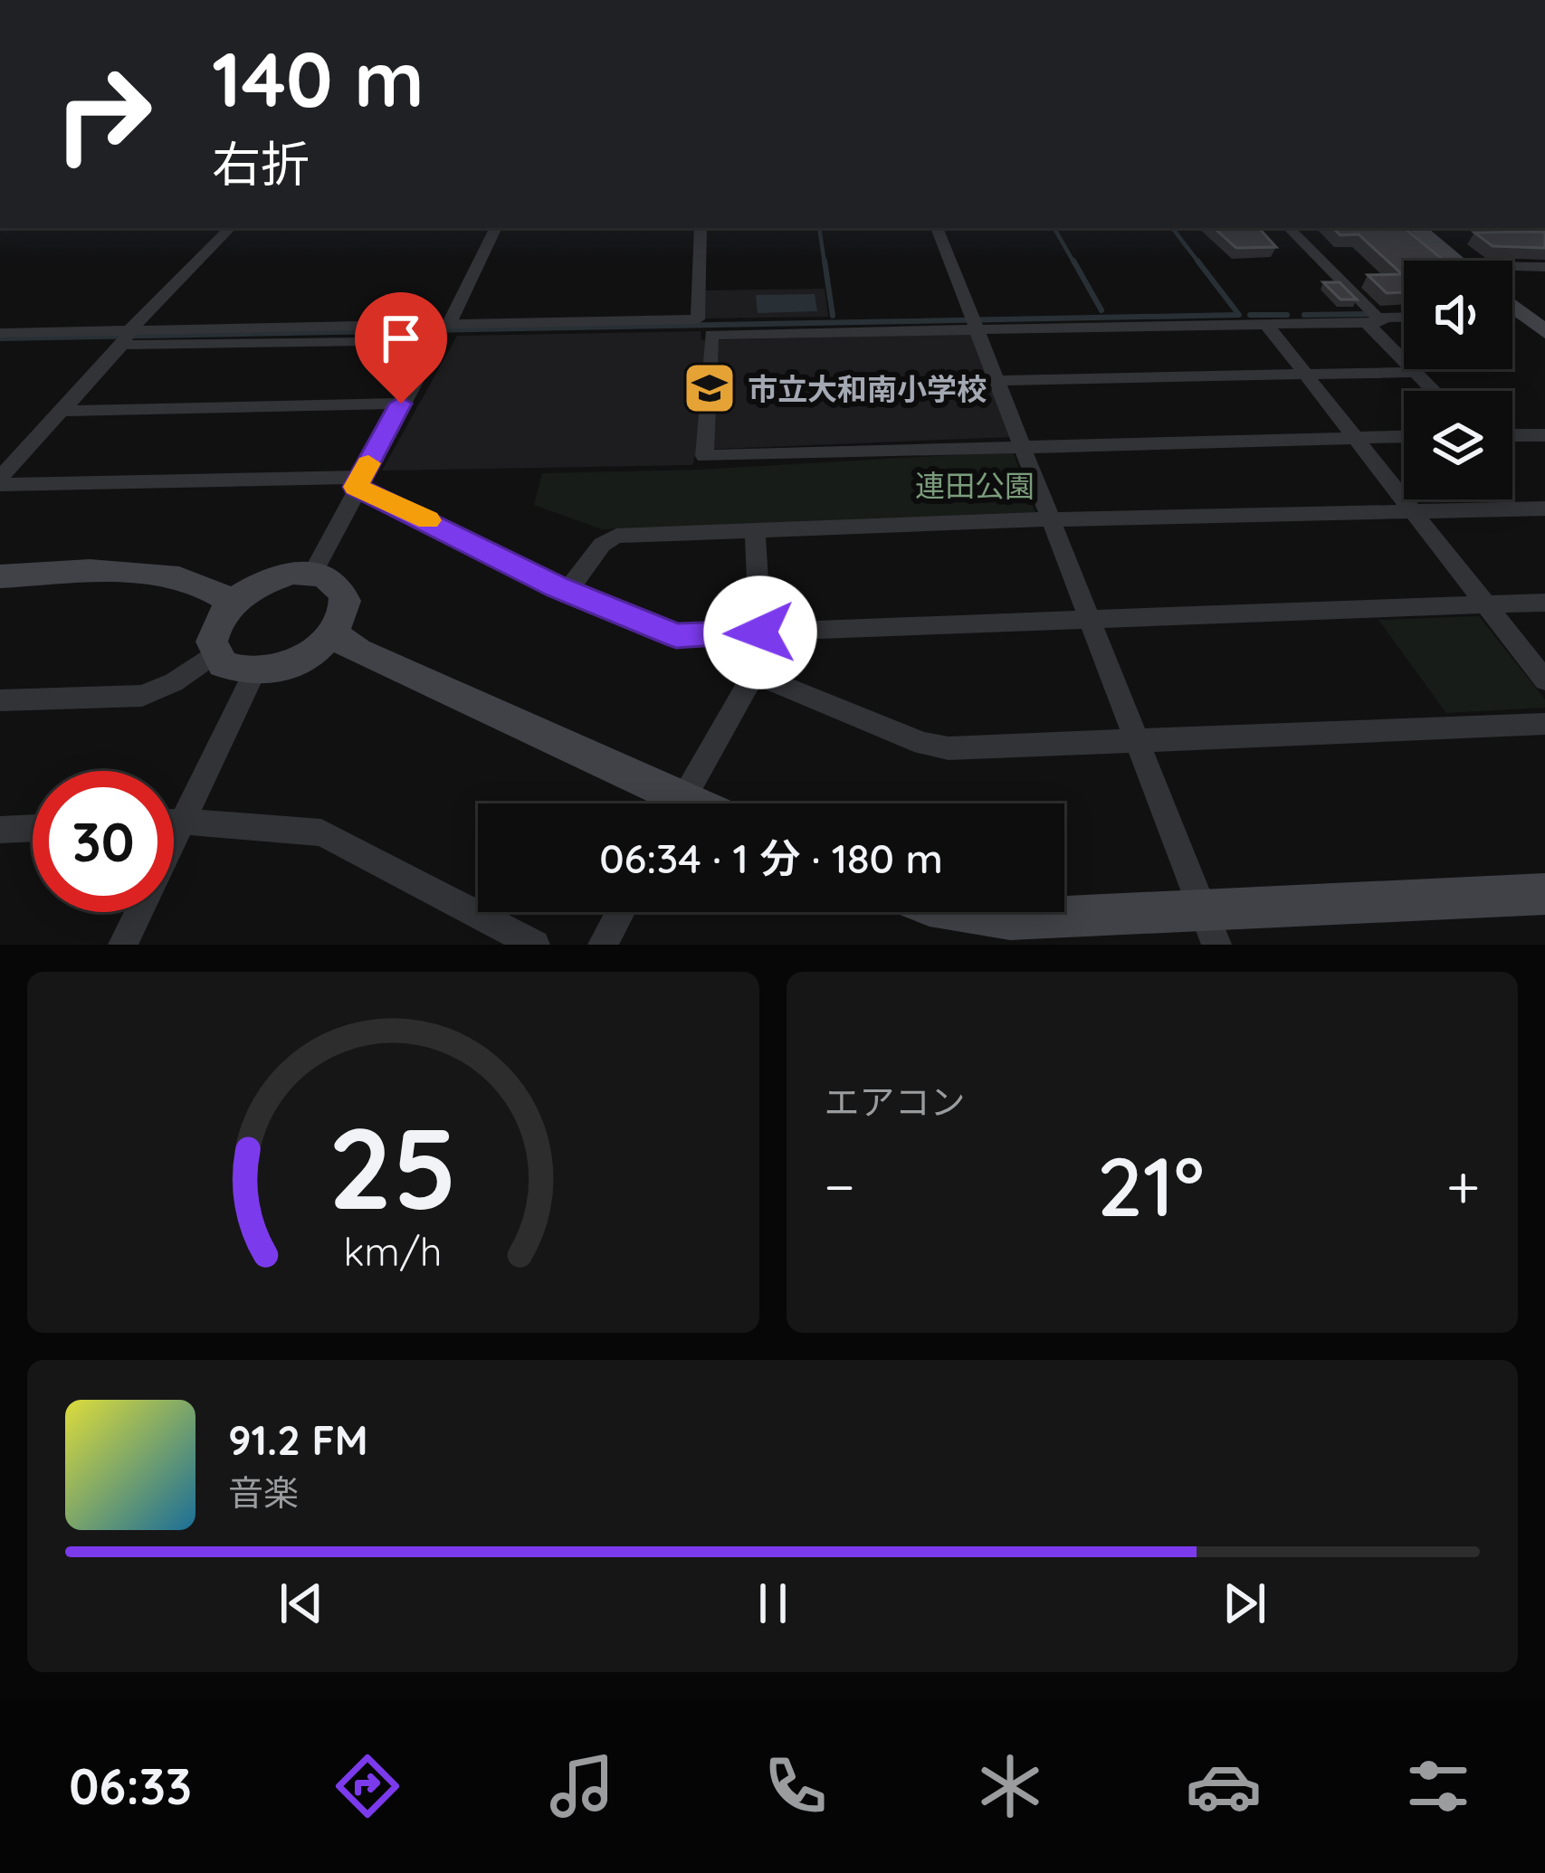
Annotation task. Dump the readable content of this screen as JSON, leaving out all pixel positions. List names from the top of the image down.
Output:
{
  "parks": ["連田公園"],
  "places": {
    "school or university": ["市立大和南小学校"]
  },
  "page": {
    "turn": ["140 m", "右折"],
    "limit": "30",
    "trip": "06:34 · 1 分 · 180 m",
    "tile": "エアコン",
    "heat": ["−", "21°", "+"],
    "song": ["91.2 FM", "音楽"],
    "tabs": "06:33",
    "gauge": ["25", "km/h"]
  }
}
